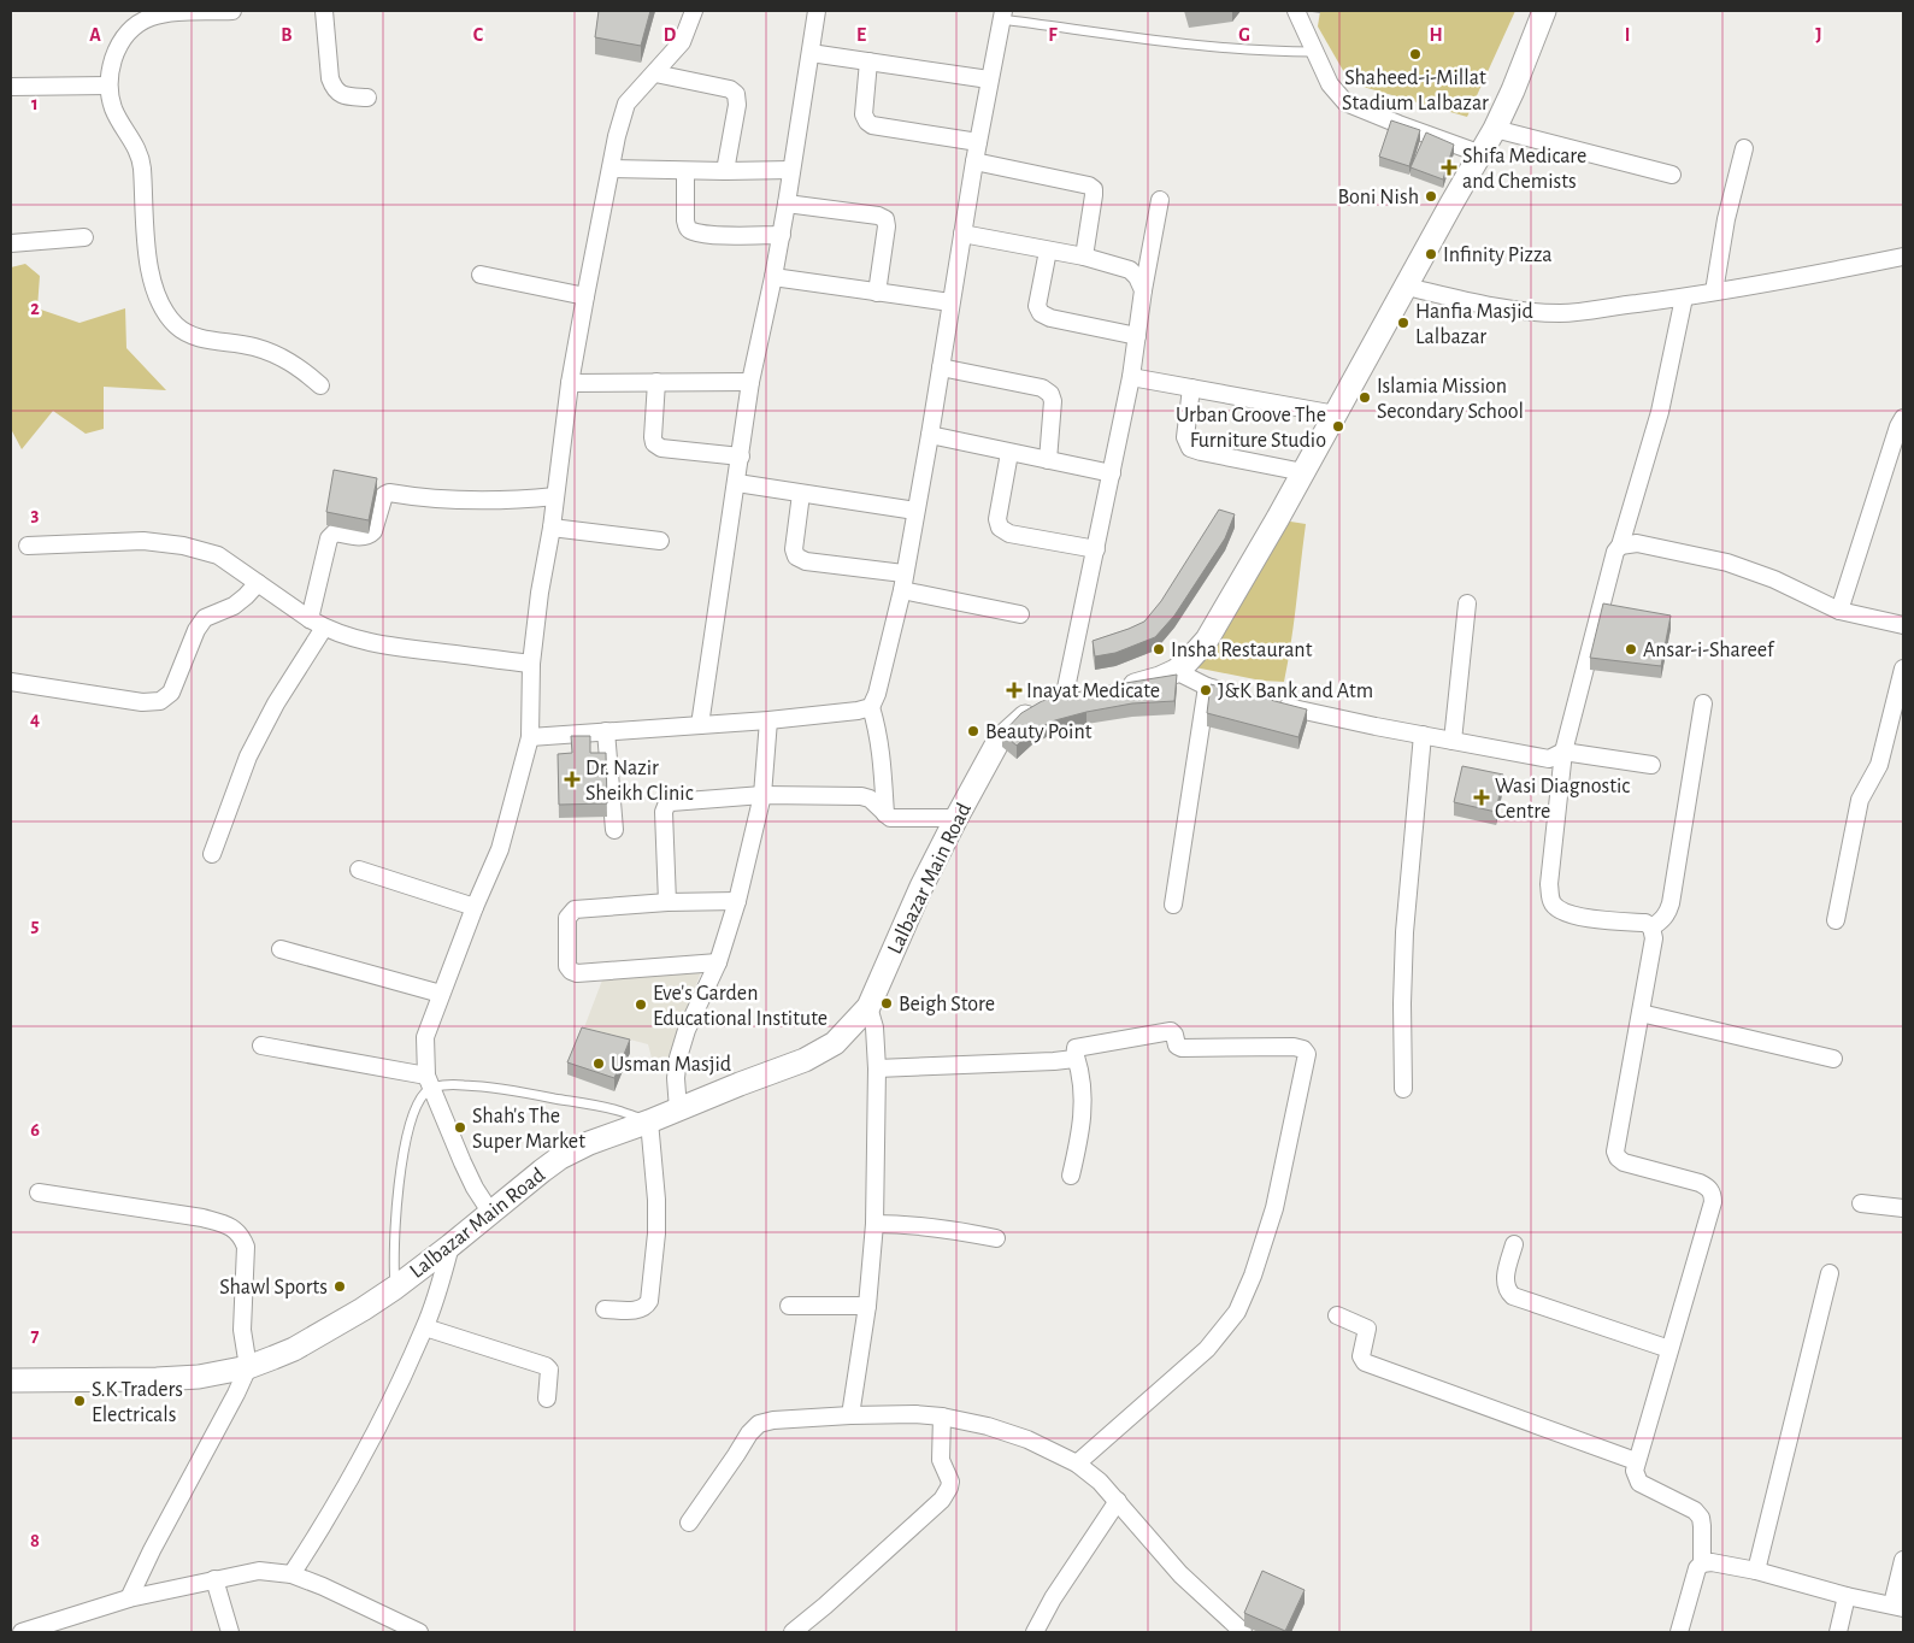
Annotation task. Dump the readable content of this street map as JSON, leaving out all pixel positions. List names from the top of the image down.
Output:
{
  "streets": {
    "main road": ["Lalbazar Main Road"]
  },
  "places": {
    "other": [
      "Shaheed-i-Millat Stadium Lalbazar",
      "Boni Nish",
      "Infinity Pizza",
      "Hanfia Masjid Lalbazar",
      "Islamia Mission Secondary School",
      "Urban Groove The Furniture Studio",
      "Insha Restaurant",
      "Ansar-i-Shareef",
      "J&K Bank and Atm",
      "Beauty Point",
      "Beigh Store",
      "Eve's Garden Educational Institute",
      "Usman Masjid",
      "Shah's The Super Market",
      "Shawl Sports",
      "S.K Traders Electricals"
    ],
    "health": [
      "Shifa Medicare and Chemists",
      "Inayat Medicate",
      "Dr. Nazir Sheikh Clinic",
      "Wasi Diagnostic Centre"
    ]
  },
  "grid": {
    "columns": [
      "A",
      "B",
      "C",
      "D",
      "E",
      "F",
      "G",
      "H",
      "I",
      "J"
    ],
    "rows": [
      "1",
      "2",
      "3",
      "4",
      "5",
      "6",
      "7",
      "8"
    ]
  }
}
